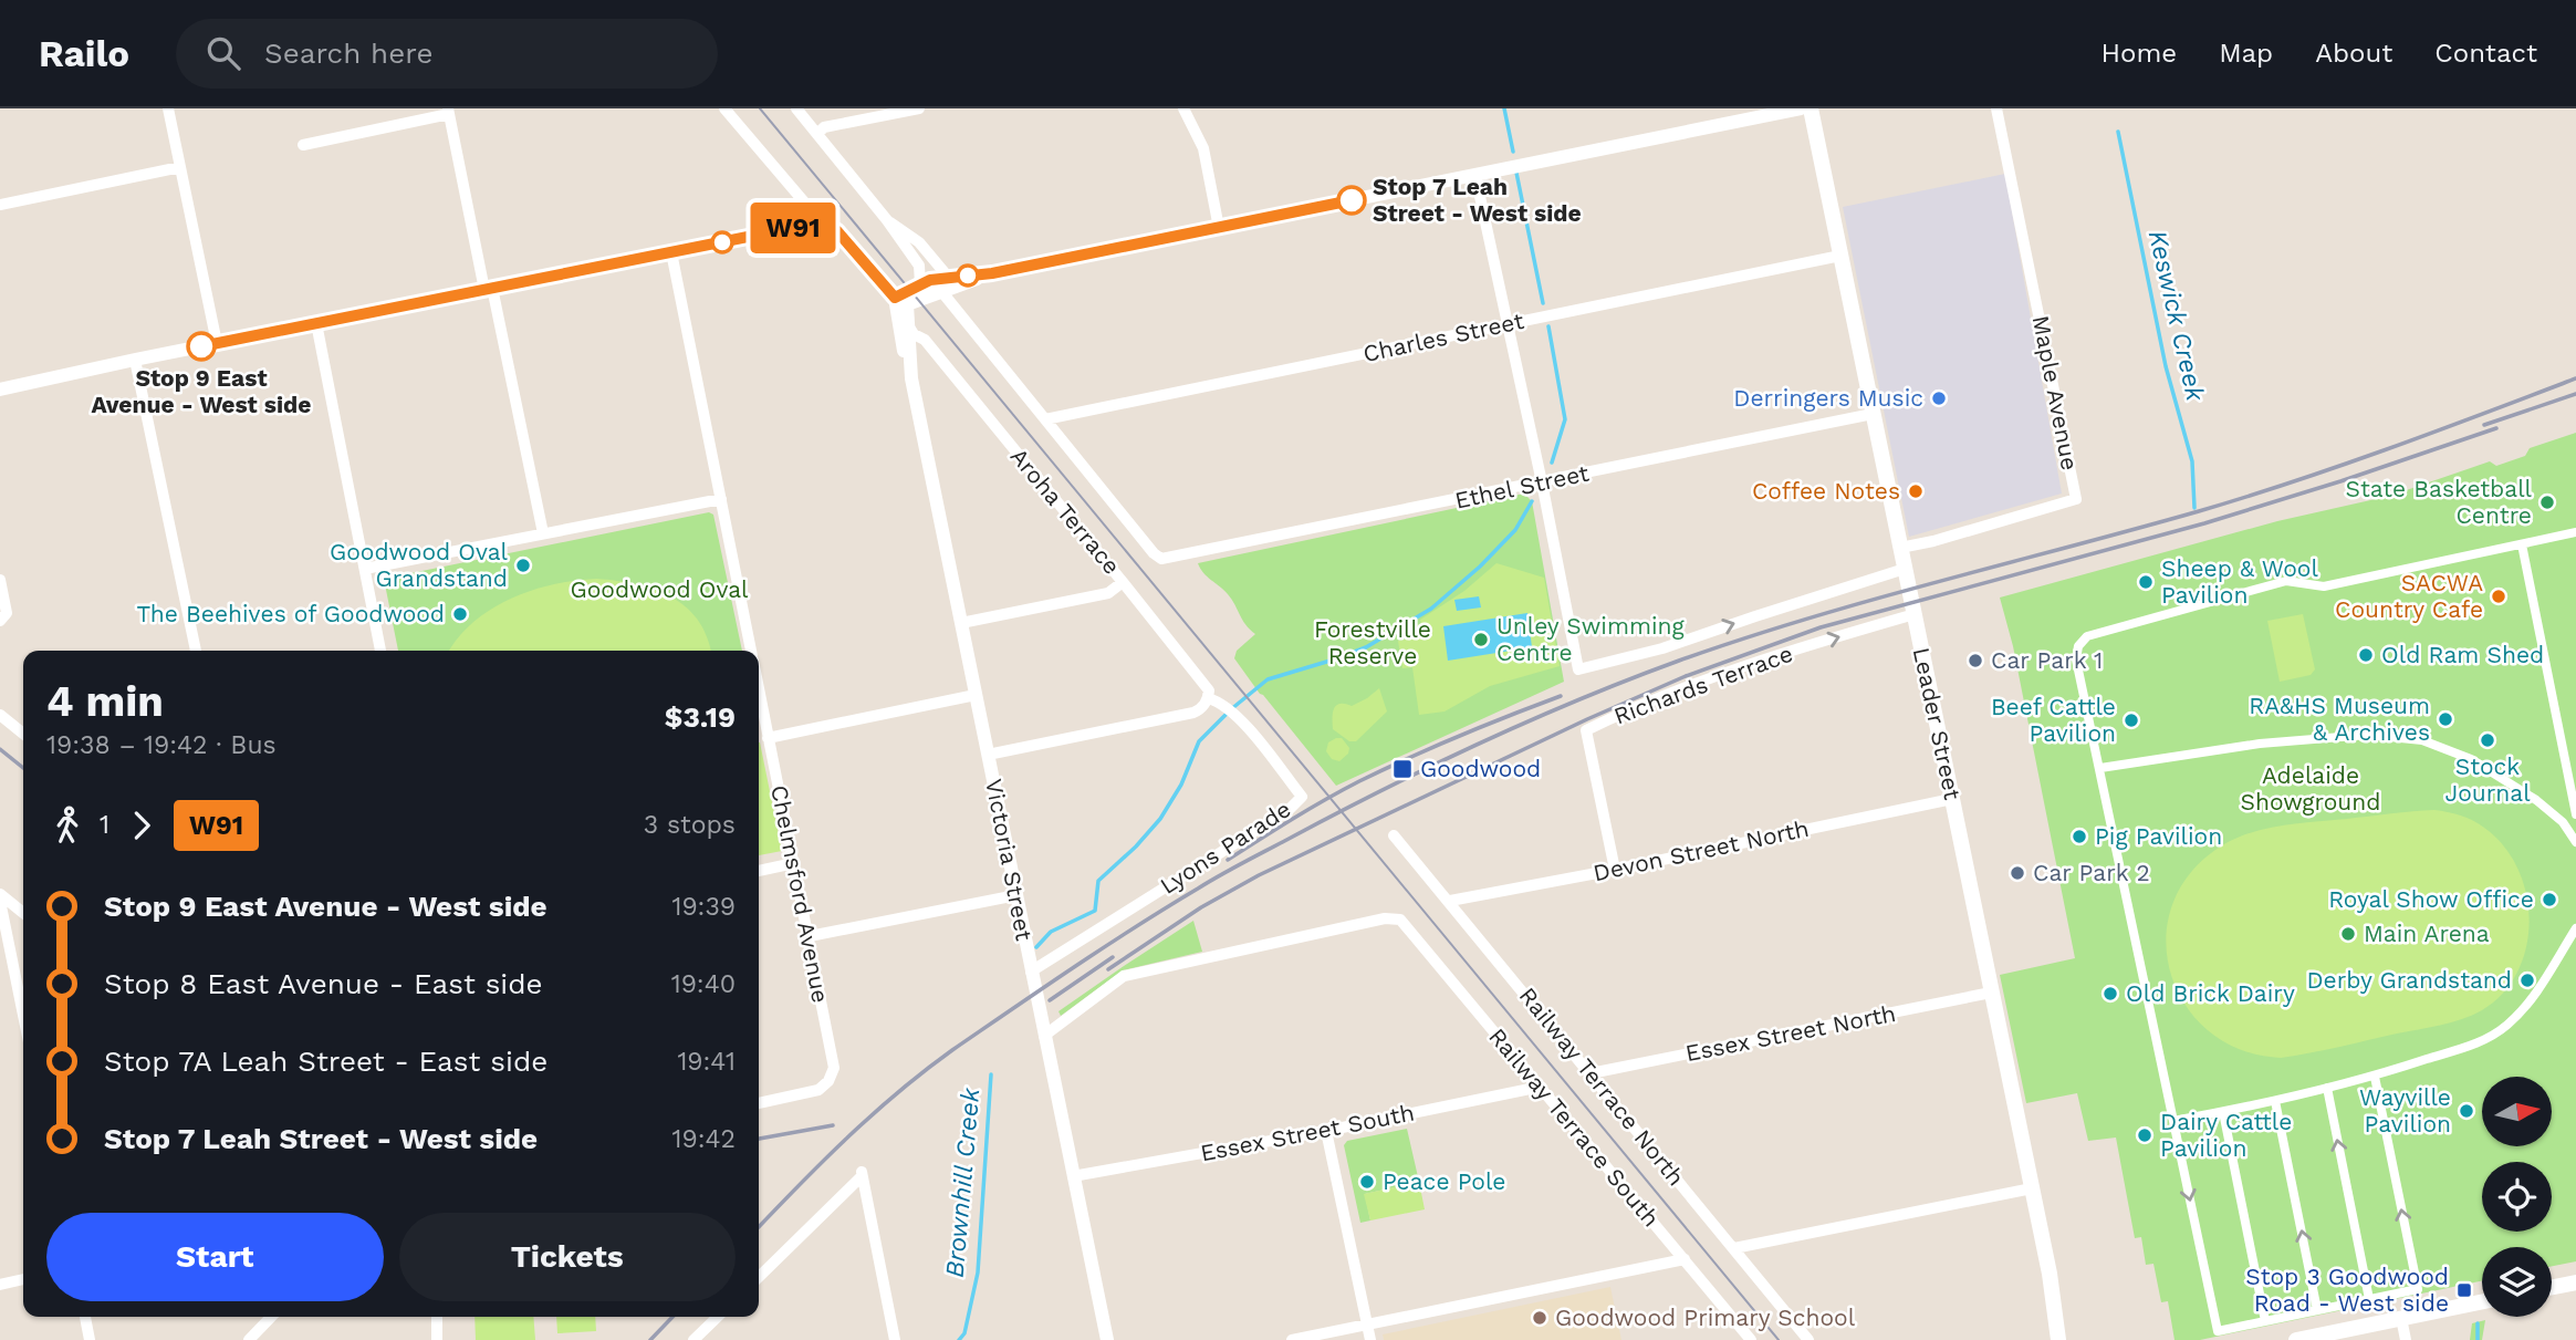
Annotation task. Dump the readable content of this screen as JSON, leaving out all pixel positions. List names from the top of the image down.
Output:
{
  "streets": {
    "main road": ["Leader Street"],
    "street": [
      "Charles Street",
      "Maple Avenue",
      "Ethel Street",
      "Aroha Terrace",
      "Richards Terrace",
      "Lyons Parade",
      "Devon Street North",
      "Victoria Street",
      "Chelmsford Avenue",
      "Essex Street North",
      "Railway Terrace North",
      "Railway Terrace South",
      "Essex Street South"
    ]
  },
  "crossings": [
    ["Charles Street", "Ethel Street"],
    ["Charles Street", "Leader Street"],
    ["Maple Avenue", "Leader Street"],
    ["Ethel Street", "Leader Street"],
    ["Aroha Terrace", "Lyons Parade"],
    ["Aroha Terrace", "Victoria Street"],
    ["Richards Terrace", "Leader Street"],
    ["Richards Terrace", "Devon Street North"],
    ["Leader Street", "Devon Street North"],
    ["Leader Street", "Essex Street North"],
    ["Lyons Parade", "Victoria Street"],
    ["Devon Street North", "Railway Terrace North"],
    ["Victoria Street", "Railway Terrace South"],
    ["Victoria Street", "Essex Street South"],
    ["Essex Street North", "Railway Terrace North"],
    ["Railway Terrace South", "Essex Street South"]
  ],
  "one_way": ["Richards Terrace"],
  "water": ["Keswick Creek", "Brownhill Creek"],
  "parks": ["Goodwood Oval", "Forestville Reserve", "Adelaide Showground"],
  "places": {
    "other": [
      "Stop 7 Leah Street - West side",
      "Stop 9 East Avenue - West side",
      "Derringers Music",
      "Coffee Notes",
      "State Basketball Centre",
      "Goodwood Oval Grandstand",
      "Sheep & Wool Pavilion",
      "SACWA Country Cafe",
      "The Beehives of Goodwood",
      "Unley Swimming Centre",
      "Old Ram Shed",
      "Car Park 1",
      "RA&HS Museum & Archives",
      "Beef Cattle Pavilion",
      "Stock Journal",
      "Pig Pavilion",
      "Car Park 2",
      "Royal Show Office",
      "Main Arena",
      "Derby Grandstand",
      "Old Brick Dairy",
      "Wayville Pavilion",
      "Dairy Cattle Pavilion",
      "Peace Pole",
      "Goodwood Primary School"
    ],
    "transit": ["Goodwood", "Stop 3 Goodwood Road - West side"]
  },
  "lines": ["bus line W91"],
  "north": "right",
  "page": {
    "header": "Railo",
    "search": "Search here",
    "nav": [
      "Home",
      "Map",
      "About",
      "Contact"
    ],
    "on_map": "W91",
    "heading": ["4 min", "19:38 – 19:42 · Bus", "$3.19"],
    "legs": ["1", "W91", "3 stops"],
    "list": [
      {
        "name": "Stop 9 East Avenue - West side",
        "value": "19:39"
      },
      {
        "name": "Stop 8 East Avenue - East side",
        "value": "19:40"
      },
      {
        "name": "Stop 7A Leah Street - East side",
        "value": "19:41"
      },
      {
        "name": "Stop 7 Leah Street - West side",
        "value": "19:42"
      }
    ],
    "buttons": ["Start", "Tickets"]
  }
}
